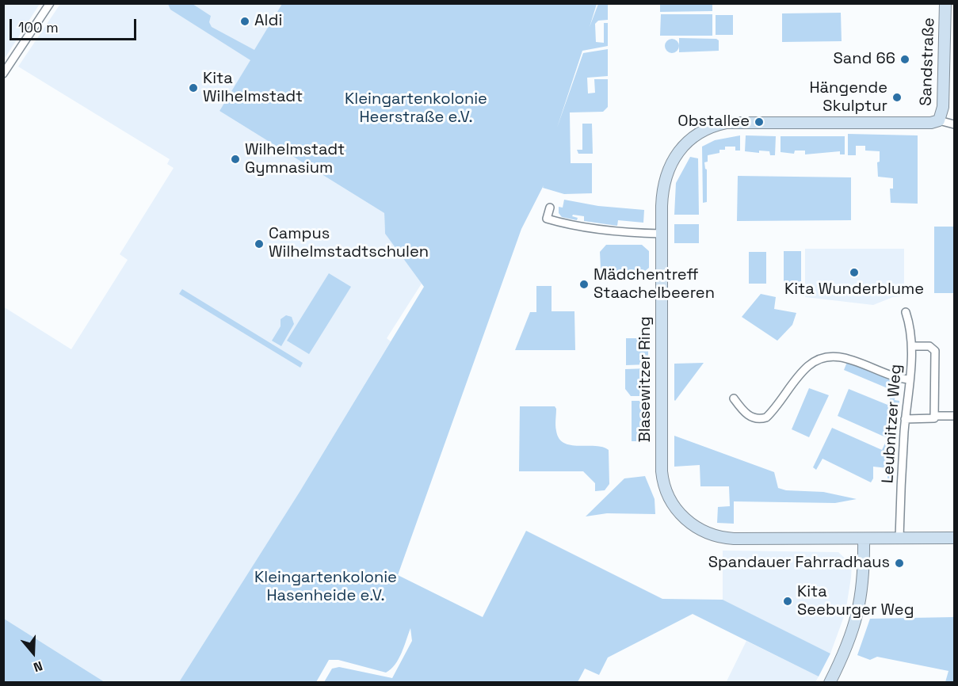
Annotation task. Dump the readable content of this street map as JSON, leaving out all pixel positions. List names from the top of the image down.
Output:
{
  "streets": {
    "street": ["Sandstraße", "Blasewitzer Ring", "Leubnitzer Weg"]
  },
  "crossings": [
    ["Sandstraße", "Blasewitzer Ring"],
    ["Blasewitzer Ring", "Leubnitzer Weg"]
  ],
  "parks": ["Kleingartenkolonie Heerstraße e.V.", "Kleingartenkolonie Hasenheide e.V."],
  "places": [
    "Aldi",
    "Sand 66",
    "Kita Wilhelmstadt",
    "Hängende Skulptur",
    "Obstallee",
    "Wilhelmstadt Gymnasium",
    "Campus Wilhelmstadtschulen",
    "Kita Wunderblume",
    "Mädchentreff Staachelbeeren",
    "Spandauer Fahrradhaus",
    "Kita Seeburger Weg"
  ],
  "scale_bar": "100 m",
  "north": "bottom"
}
